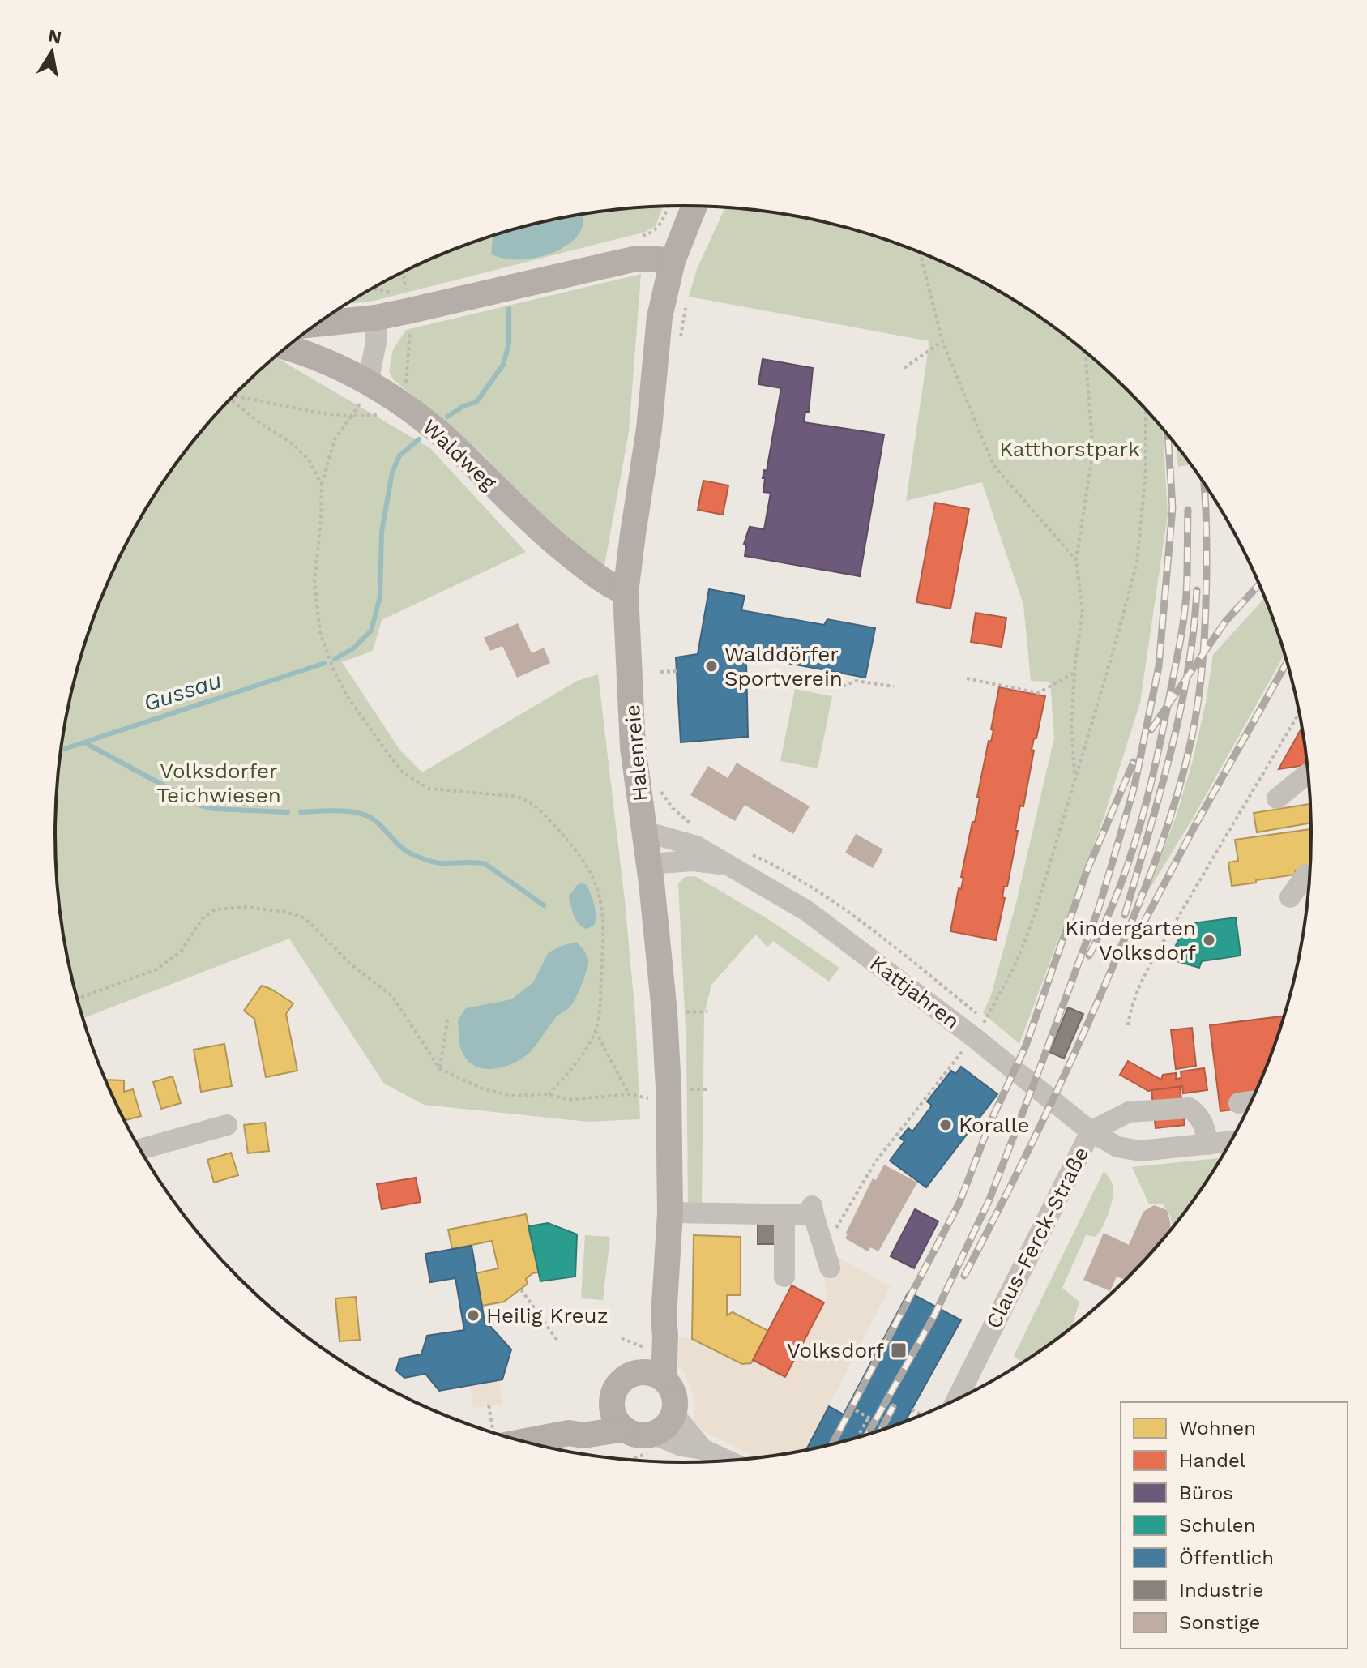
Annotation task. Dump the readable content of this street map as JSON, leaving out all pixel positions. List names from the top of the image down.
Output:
{
  "streets": {
    "main road": ["Waldweg", "Halenreie"],
    "street": ["Kattjahren", "Claus-Ferck-Straße"]
  },
  "crossings": [
    ["Waldweg", "Halenreie"],
    ["Halenreie", "Kattjahren"],
    ["Kattjahren", "Claus-Ferck-Straße"]
  ],
  "water": ["Gussau"],
  "parks": ["Katthorstpark", "Volksdorfer Teichwiesen"],
  "places": {
    "other": [
      "Walddörfer Sportverein",
      "Kindergarten Volksdorf",
      "Koralle",
      "Heilig Kreuz"
    ],
    "transit": ["Volksdorf"]
  },
  "legend": [
    "Wohnen",
    "Handel",
    "Büros",
    "Schulen",
    "Öffentlich",
    "Industrie",
    "Sonstige"
  ],
  "north": "top"
}
